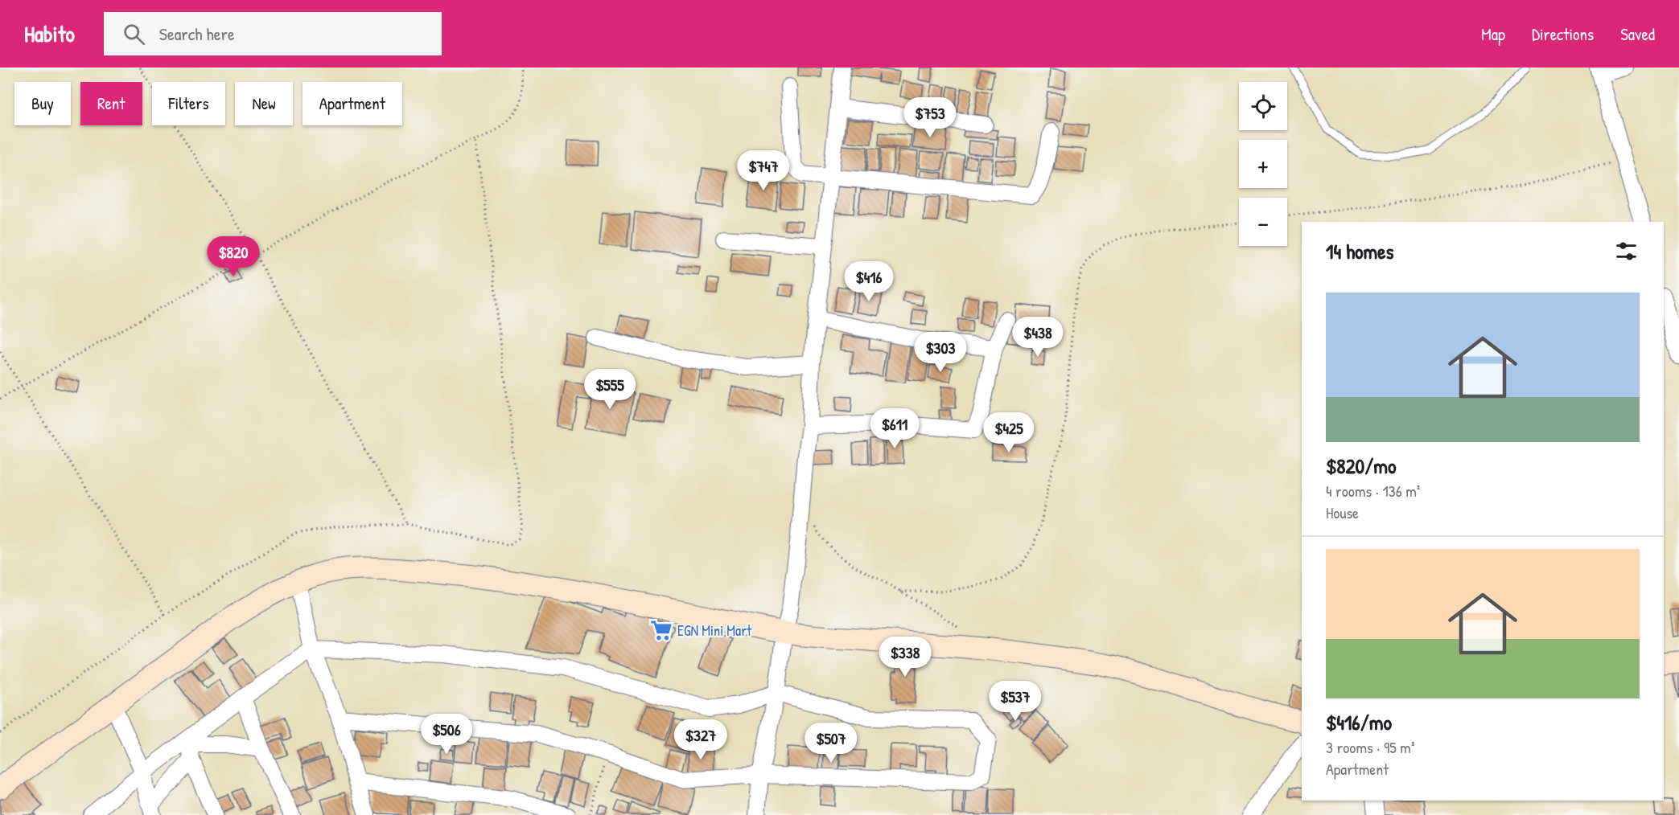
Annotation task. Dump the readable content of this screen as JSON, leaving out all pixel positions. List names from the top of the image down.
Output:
{
  "places": {
    "supermarket": ["EGN Mini Mart"]
  },
  "page": {
    "header": "Habito",
    "search": "Search here",
    "nav": ["Map", "Directions", "Saved"],
    "map_buttons": ["+", "−"],
    "chip": [
      "Buy",
      "Rent",
      "Filters",
      "New",
      "Apartment"
    ],
    "price": [
      "$753",
      "$747",
      "$820",
      "$416",
      "$438",
      "$303",
      "$555",
      "$611",
      "$425",
      "$338",
      "$537",
      "$506",
      "$327",
      "$507"
    ],
    "heading": "14 homes",
    "list": [
      {
        "name": "$820/mo",
        "note": "4 rooms · 136 m² · House"
      },
      {
        "name": "$416/mo",
        "note": "3 rooms · 95 m² · Apartment"
      }
    ]
  }
}
